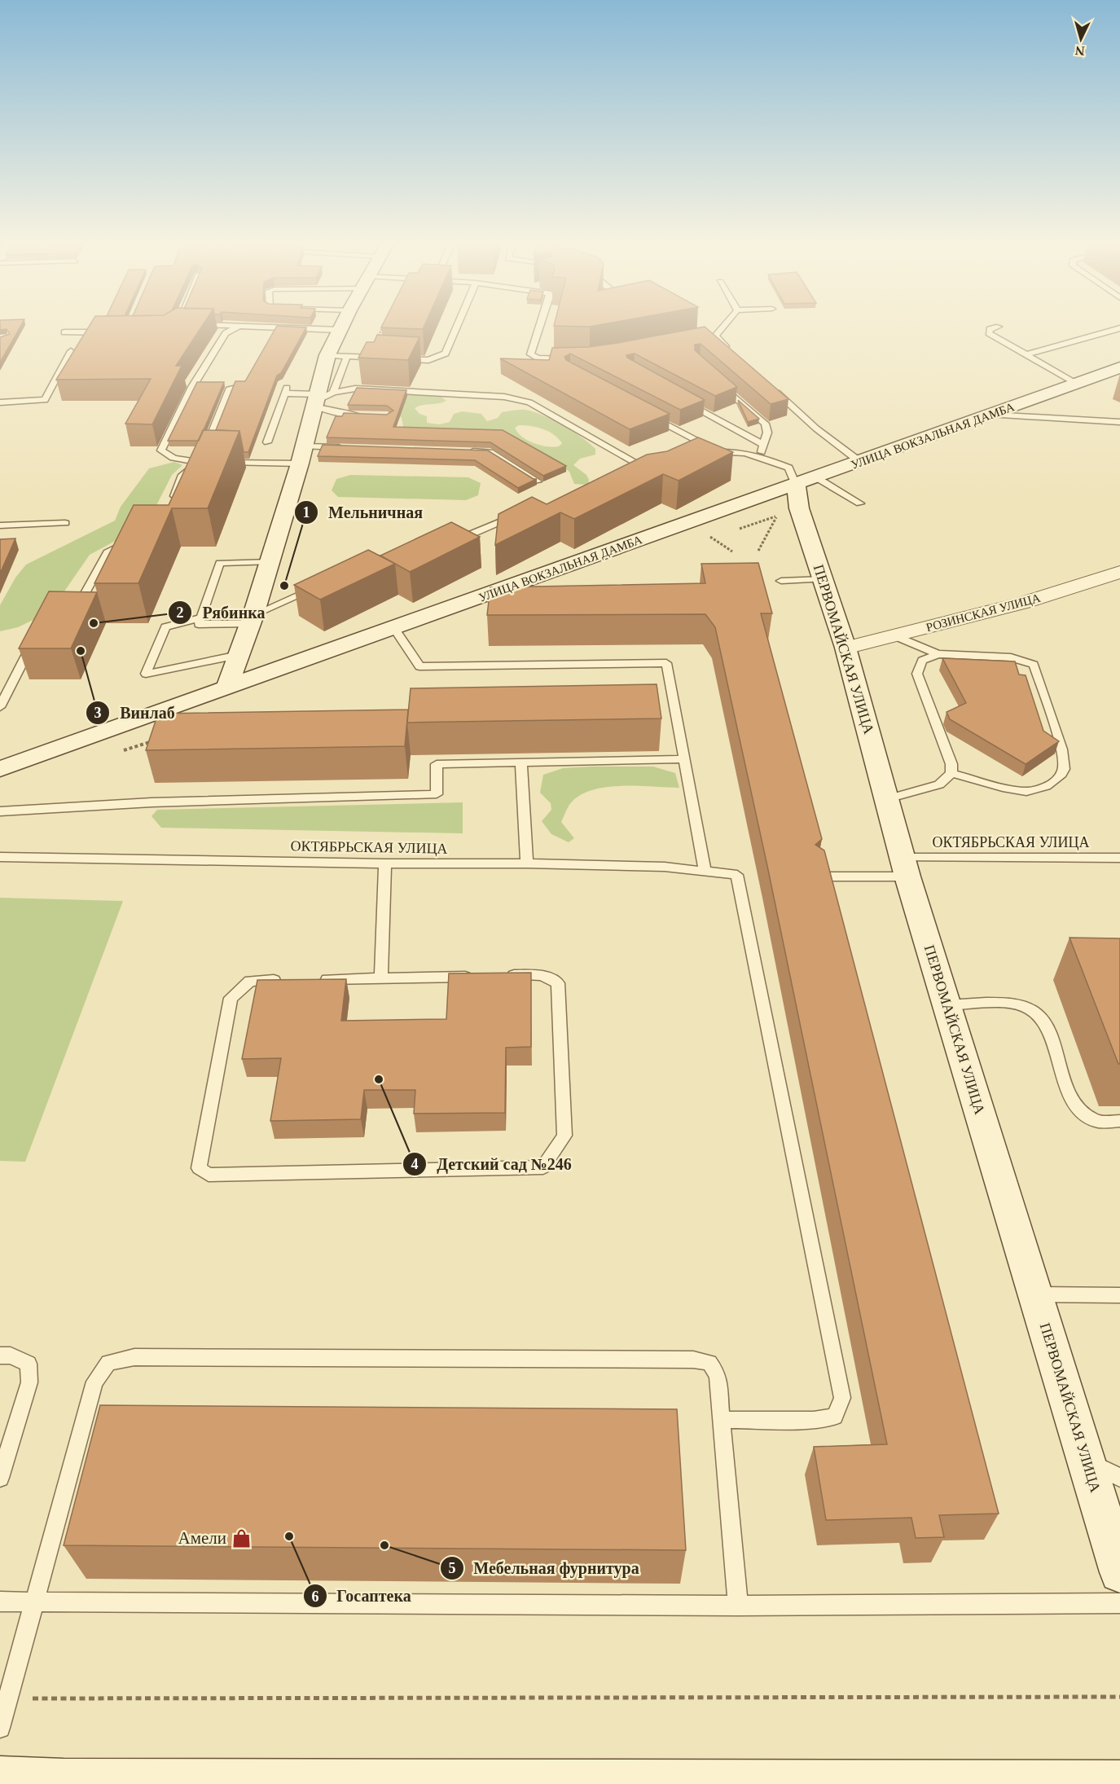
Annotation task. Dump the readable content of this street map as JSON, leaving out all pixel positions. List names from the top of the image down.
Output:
{
  "streets": {
    "street": ["УЛИЦА ВОКЗАЛЬНАЯ ДАМБА", "РОЗИНСКАЯ УЛИЦА", "ПЕРВОМАЙСКАЯ УЛИЦА"],
    "lane": ["ОКТЯБРЬСКАЯ УЛИЦА"]
  },
  "crossings": [
    ["УЛИЦА ВОКЗАЛЬНАЯ ДАМБА", "ПЕРВОМАЙСКАЯ УЛИЦА"],
    ["РОЗИНСКАЯ УЛИЦА", "ПЕРВОМАЙСКАЯ УЛИЦА"],
    ["ПЕРВОМАЙСКАЯ УЛИЦА", "ОКТЯБРЬСКАЯ УЛИЦА"]
  ],
  "places": {
    "other": [
      "Мельничная",
      "Рябинка",
      "Винлаб",
      "Детский сад №246",
      "Госаптека",
      "Мебельная фурнитура"
    ],
    "shop": ["Амели"]
  },
  "north": "bottom"
}
